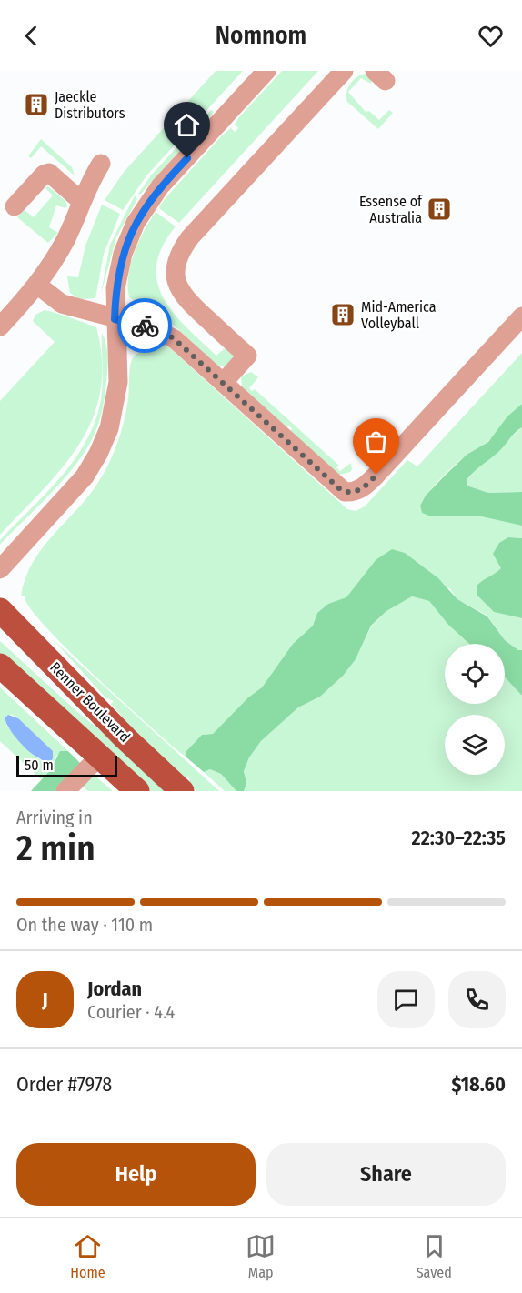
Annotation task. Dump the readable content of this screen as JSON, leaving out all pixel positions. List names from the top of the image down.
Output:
{
  "streets": {
    "main road": ["Renner Boulevard"]
  },
  "places": {
    "building": ["Jaeckle Distributors", "Essense of Australia", "Mid-America Volleyball"]
  },
  "scale_bar": "50 m",
  "page": {
    "header": "Nomnom",
    "scale": "50 m",
    "heading": ["2 min", "Arriving in", "22:30–22:35"],
    "panel": [
      "Jordan",
      "Courier · 4.4",
      "Order #7978",
      "$18.60"
    ],
    "bar": "On the way · 110 m",
    "round": "J",
    "buttons": ["Help", "Share"],
    "tabs": ["Home", "Map", "Saved"]
  }
}
